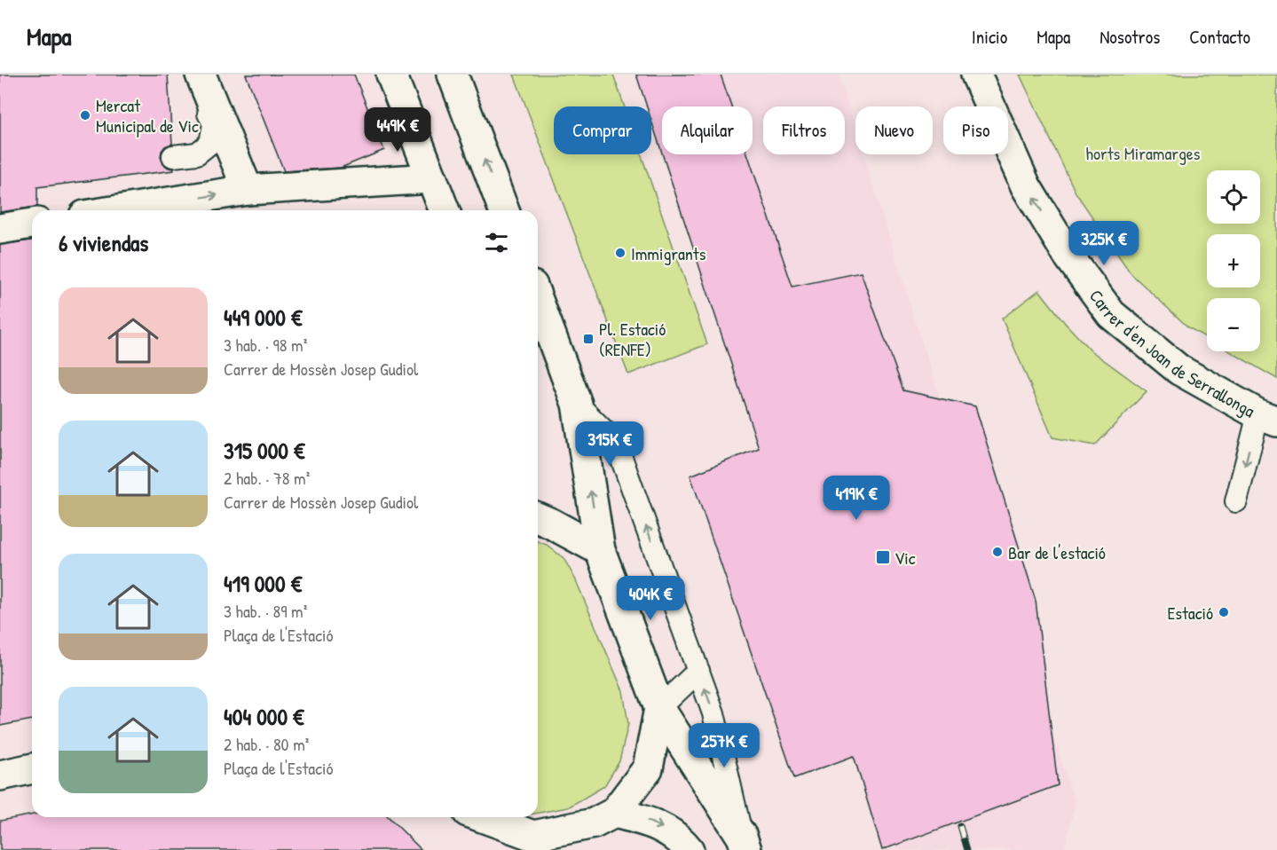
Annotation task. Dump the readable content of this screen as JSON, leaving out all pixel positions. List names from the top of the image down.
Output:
{
  "streets": {
    "street": ["Carrer d'en Joan de Serrallonga"]
  },
  "one_way": ["Carrer d'en Joan de Serrallonga"],
  "parks": ["horts Miramarges"],
  "places": {
    "other": [
      "Mercat Municipal de Vic",
      "Immigrants",
      "Bar de l'estació",
      "Estació"
    ],
    "transit": ["Pl. Estació (RENFE)", "Vic"]
  },
  "page": {
    "header": "Mapa",
    "nav": [
      "Inicio",
      "Mapa",
      "Nosotros",
      "Contacto"
    ],
    "chip": [
      "Comprar",
      "Alquilar",
      "Filtros",
      "Nuevo",
      "Piso"
    ],
    "price": [
      "449K €",
      "325K €",
      "315K €",
      "419K €",
      "404K €",
      "257K €"
    ],
    "map_buttons": ["+", "−"],
    "heading": "6 viviendas",
    "list": [
      {
        "name": "449 000 €",
        "note": "3 hab. · 98 m² · Carrer de Mossèn Josep Gudiol"
      },
      {
        "name": "315 000 €",
        "note": "2 hab. · 78 m² · Carrer de Mossèn Josep Gudiol"
      },
      {
        "name": "419 000 €",
        "note": "3 hab. · 89 m² · Plaça de l'Estació"
      },
      {
        "name": "404 000 €",
        "note": "2 hab. · 80 m² · Plaça de l'Estació"
      }
    ]
  }
}
